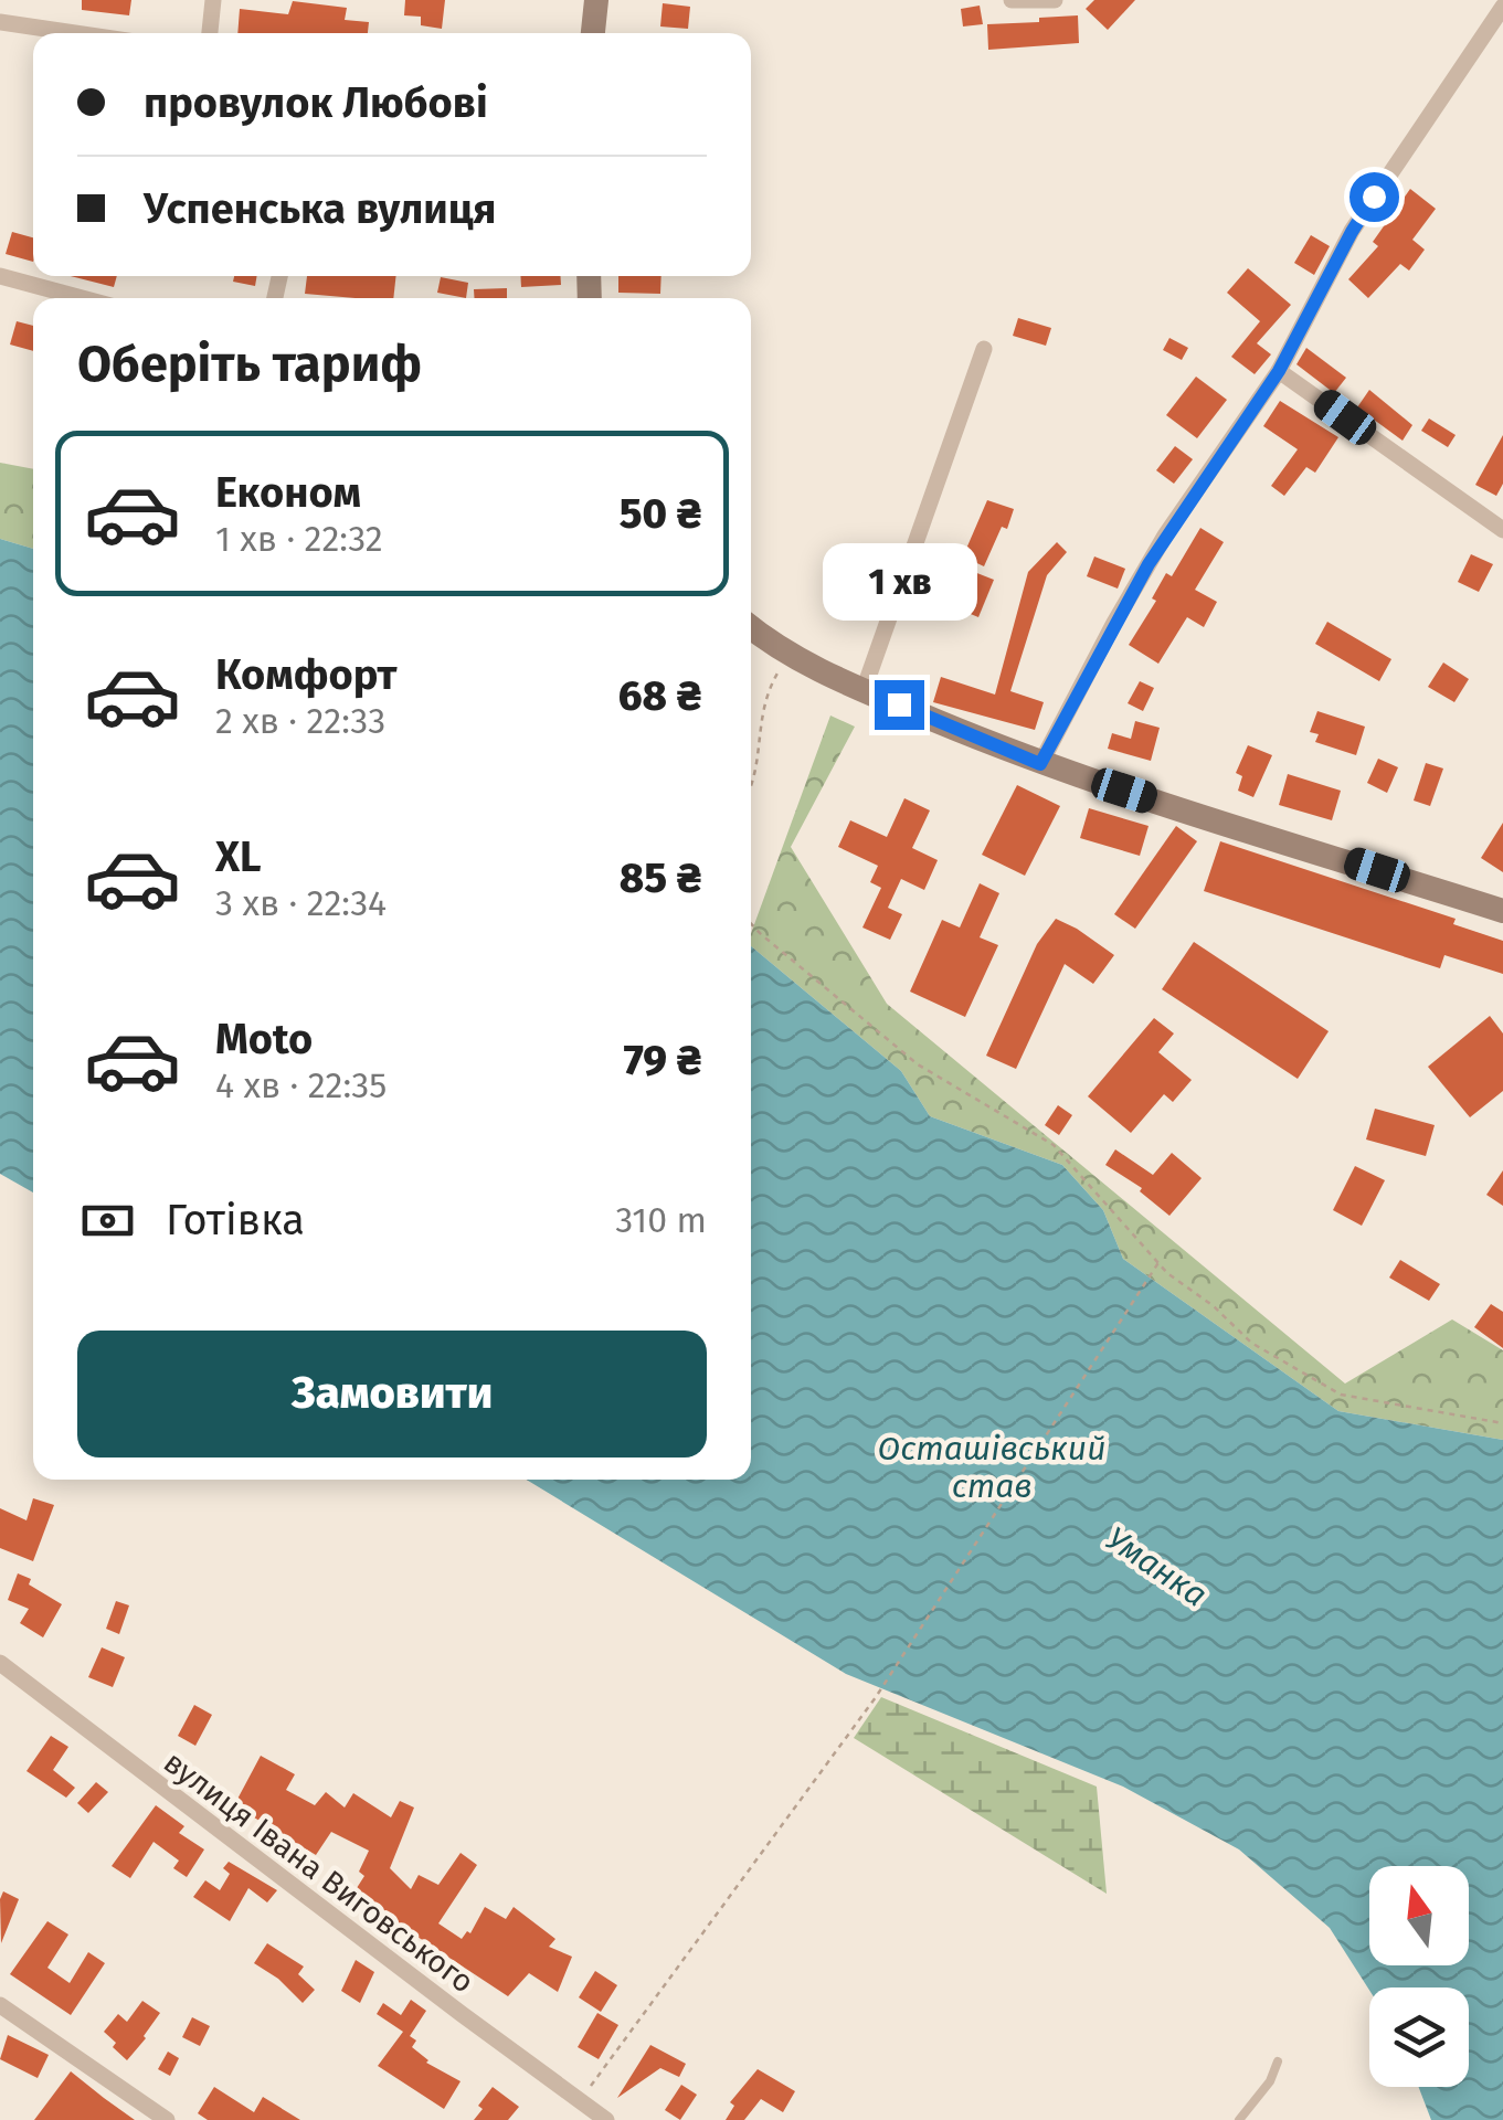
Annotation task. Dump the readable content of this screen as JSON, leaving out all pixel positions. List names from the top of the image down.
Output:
{
  "streets": {
    "street": ["вулиця Івана Виговського"]
  },
  "water": ["Осташівський став", "Уманка"],
  "north": "top",
  "page": {
    "banner": ["провулок Любові", "Успенська вулиця"],
    "heading": "Оберіть тариф",
    "list": [
      {
        "name": "Економ",
        "note": "1 хв · 22:32",
        "value": "50 ₴"
      },
      {
        "name": "Комфорт",
        "note": "2 хв · 22:33",
        "value": "68 ₴"
      },
      {
        "name": "XL",
        "note": "3 хв · 22:34",
        "value": "85 ₴"
      },
      {
        "name": "Moto",
        "note": "4 хв · 22:35",
        "value": "79 ₴"
      }
    ],
    "bubble": "1 хв",
    "pay": ["Готівка", "310 m"],
    "buttons": "Замовити"
  }
}
